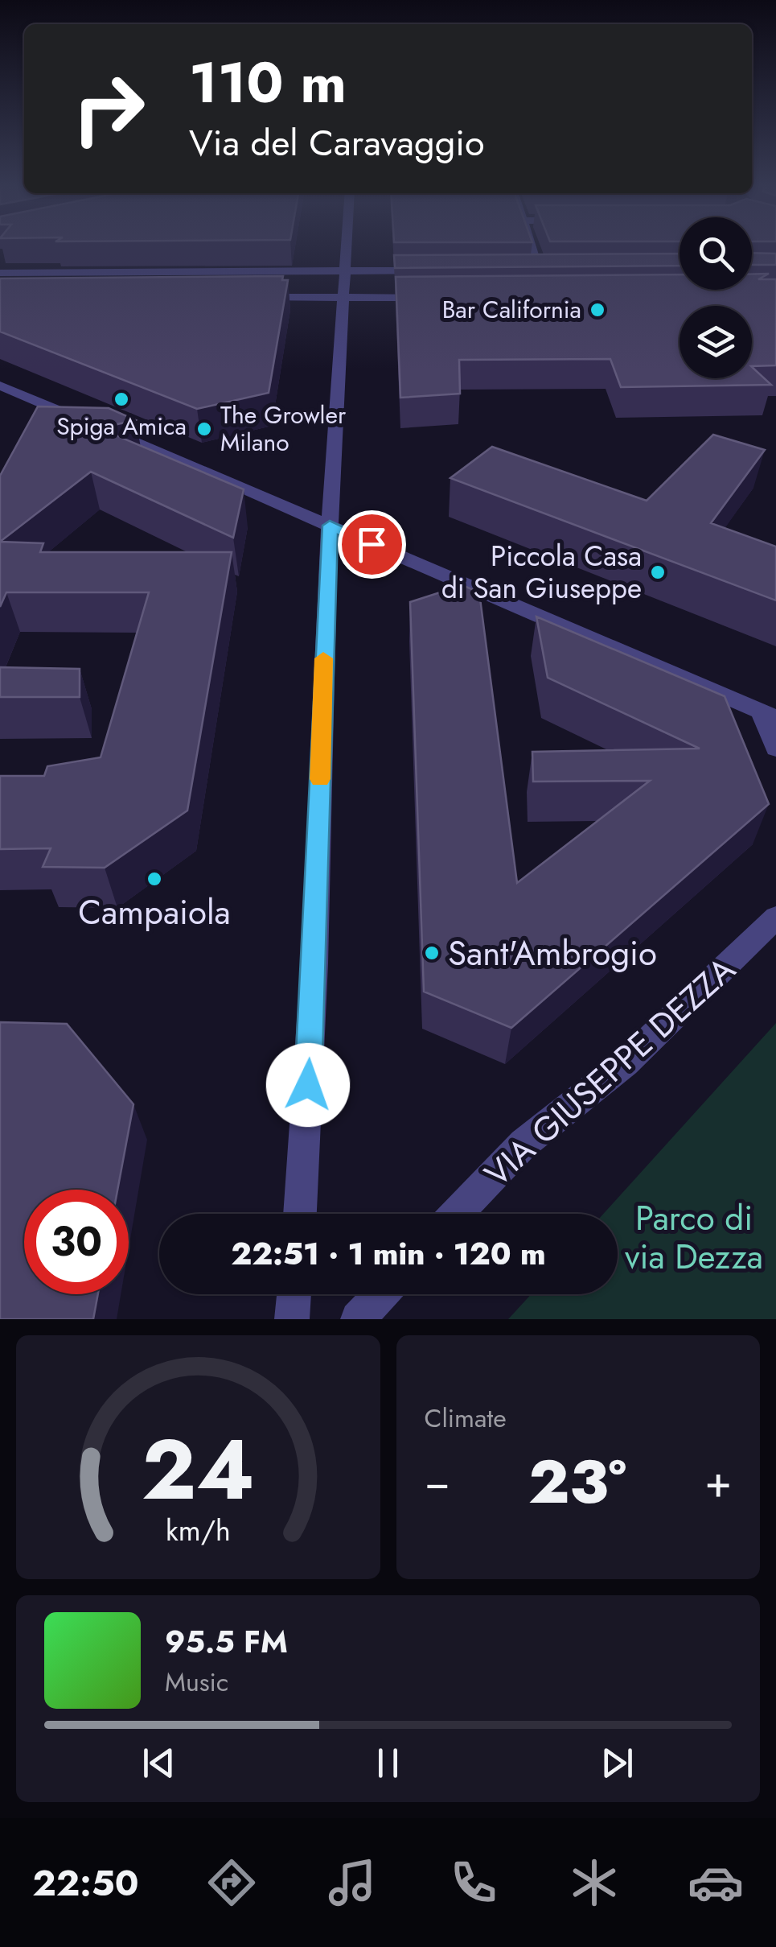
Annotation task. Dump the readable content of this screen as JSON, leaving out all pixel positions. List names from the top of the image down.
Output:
{
  "streets": {
    "street": ["VIA GIUSEPPE DEZZA"]
  },
  "parks": ["Parco di via Dezza"],
  "places": [
    "Bar California",
    "Spiga Amica",
    "The Growler Milano",
    "Piccola Casa di San Giuseppe",
    "Campaiola",
    "Sant'Ambrogio"
  ],
  "page": {
    "turn": ["110 m", "Via del Caravaggio"],
    "limit": "30",
    "trip": "22:51 · 1 min · 120 m",
    "tile": "Climate",
    "heat": ["−", "23°", "+"],
    "song": ["95.5 FM", "Music"],
    "tabs": "22:50",
    "gauge": ["24", "km/h"]
  }
}
